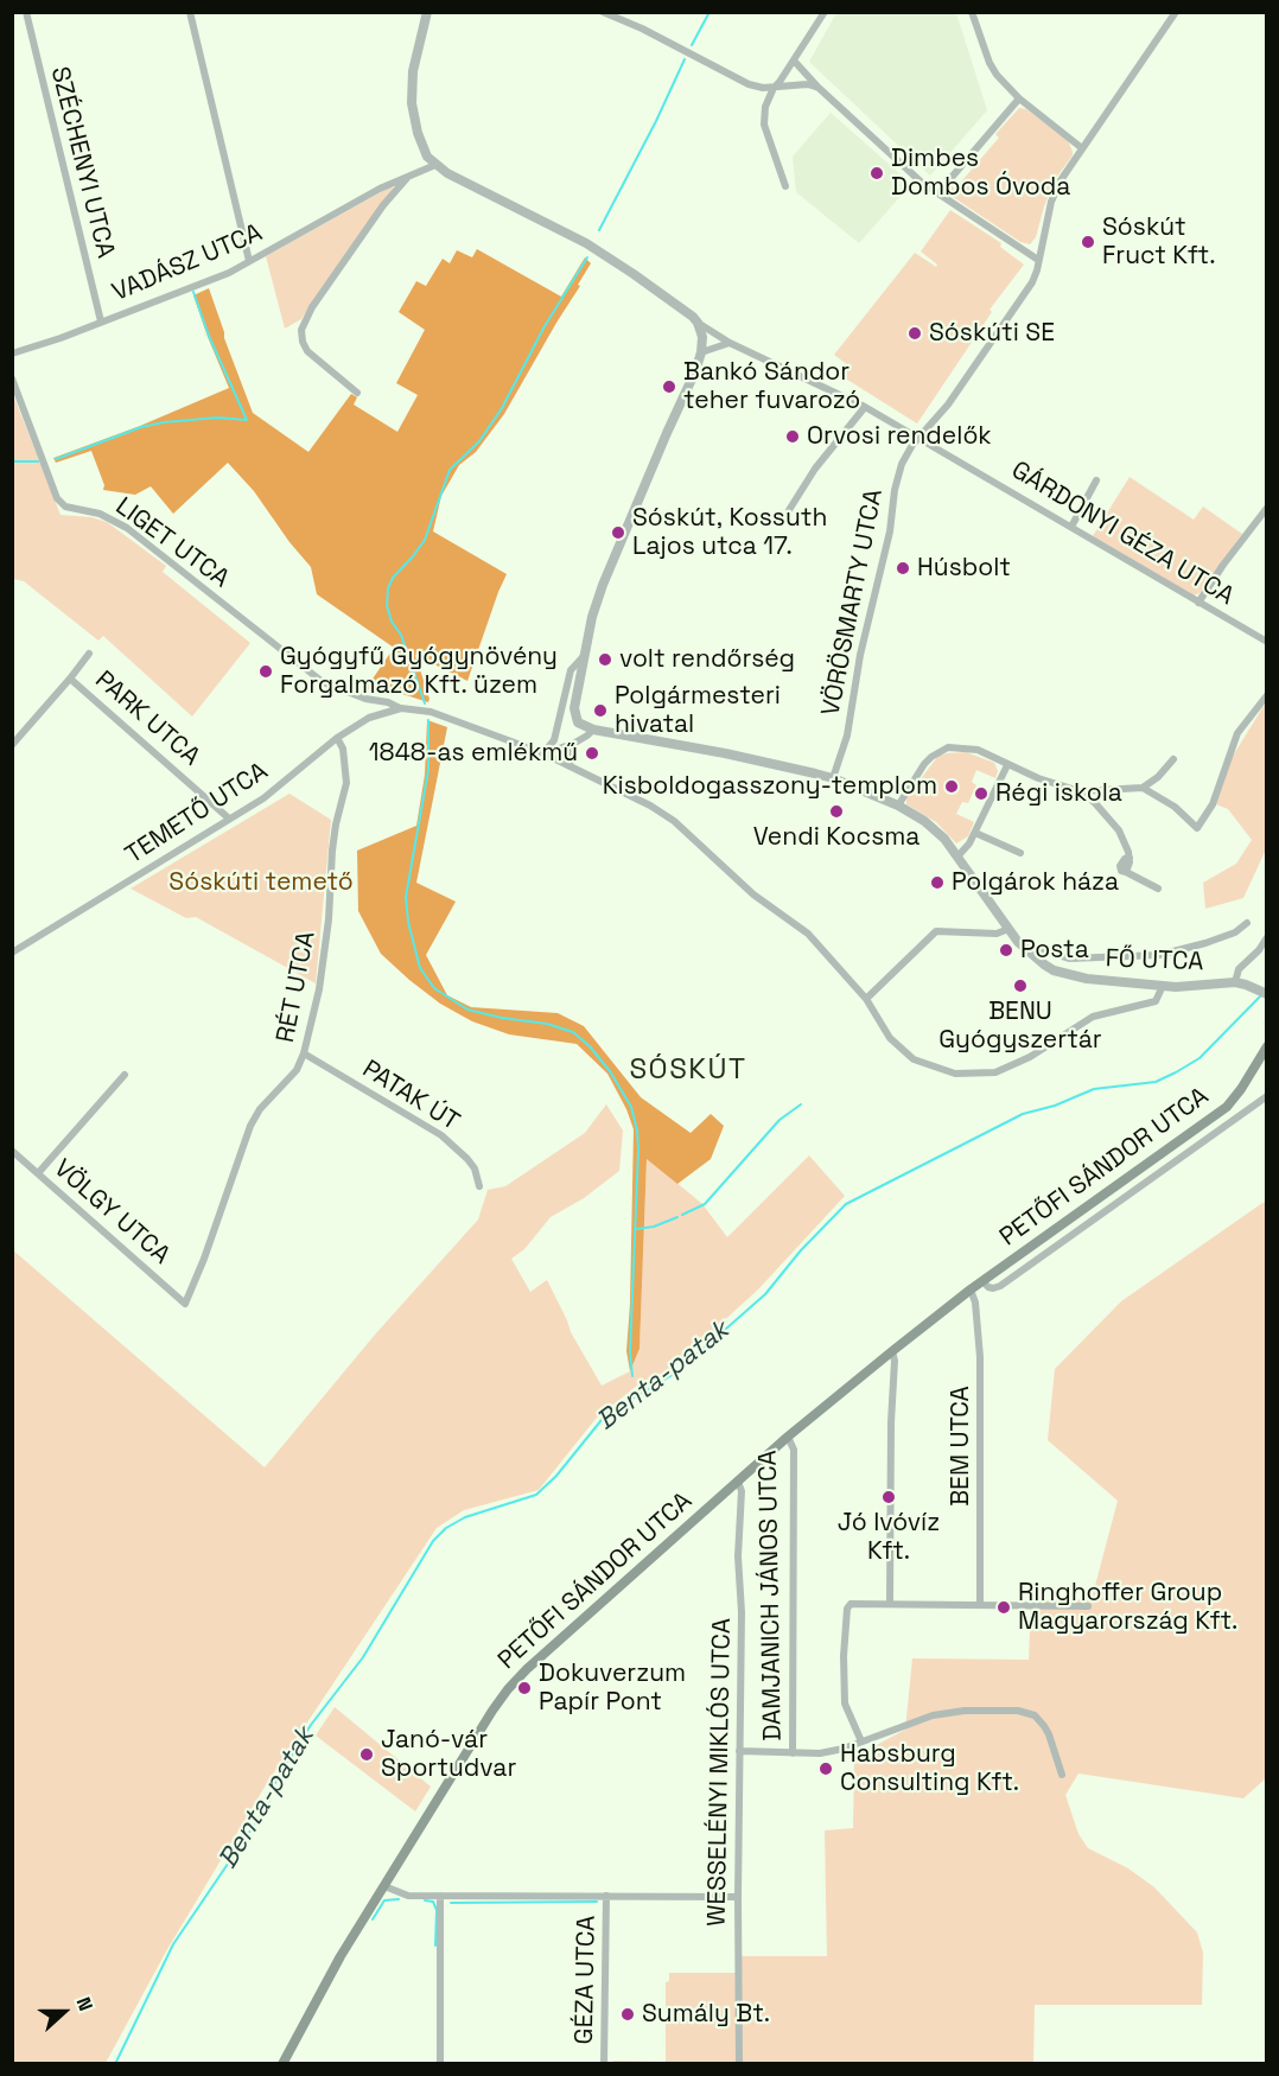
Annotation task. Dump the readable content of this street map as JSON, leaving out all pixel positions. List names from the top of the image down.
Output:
{
  "streets": {
    "main road": ["PETŐFI SÁNDOR UTCA"],
    "street": [
      "SZÉCHENYI UTCA",
      "VADÁSZ UTCA",
      "GÁRDONYI GÉZA UTCA",
      "LIGET UTCA",
      "VÖRÖSMARTY UTCA",
      "PARK UTCA",
      "TEMETŐ UTCA",
      "FŐ UTCA",
      "RÉT UTCA",
      "PATAK ÚT",
      "VÖLGY UTCA",
      "BEM UTCA",
      "DAMJANICH JÁNOS UTCA",
      "WESSELÉNYI MIKLÓS UTCA",
      "GÉZA UTCA"
    ]
  },
  "crossings": [
    ["SZÉCHENYI UTCA", "VADÁSZ UTCA"],
    ["GÁRDONYI GÉZA UTCA", "VÖRÖSMARTY UTCA"],
    ["LIGET UTCA", "TEMETŐ UTCA"],
    ["LIGET UTCA", "FŐ UTCA"],
    ["VÖRÖSMARTY UTCA", "FŐ UTCA"],
    ["PARK UTCA", "TEMETŐ UTCA"],
    ["TEMETŐ UTCA", "RÉT UTCA"],
    ["RÉT UTCA", "PATAK ÚT"],
    ["RÉT UTCA", "VÖLGY UTCA"],
    ["PETŐFI SÁNDOR UTCA", "BEM UTCA"],
    ["PETŐFI SÁNDOR UTCA", "DAMJANICH JÁNOS UTCA"],
    ["PETŐFI SÁNDOR UTCA", "WESSELÉNYI MIKLÓS UTCA"]
  ],
  "districts": ["SÓSKÚT"],
  "water": ["Benta-patak"],
  "parks": ["Sóskúti temető"],
  "places": [
    "Dimbes Dombos Óvoda",
    "Sóskút Fruct Kft.",
    "Sóskúti SE",
    "Bankó Sándor teher fuvarozó",
    "Orvosi rendelők",
    "Sóskút, Kossuth Lajos utca 17.",
    "Húsbolt",
    "volt rendőrség",
    "Gyógyfű Gyógynövény Forgalmazó Kft. üzem",
    "Polgármesteri hivatal",
    "1848-as emlékmű",
    "Kisboldogasszony-templom",
    "Régi iskola",
    "Vendi Kocsma",
    "Polgárok háza",
    "Posta",
    "BENU Gyógyszertár",
    "Jó Ivóvíz Kft.",
    "Ringhoffer Group Magyarország Kft.",
    "Dokuverzum Papír Pont",
    "Janó-vár Sportudvar",
    "Habsburg Consulting Kft.",
    "Sumály Bt."
  ],
  "north": "right"
}
